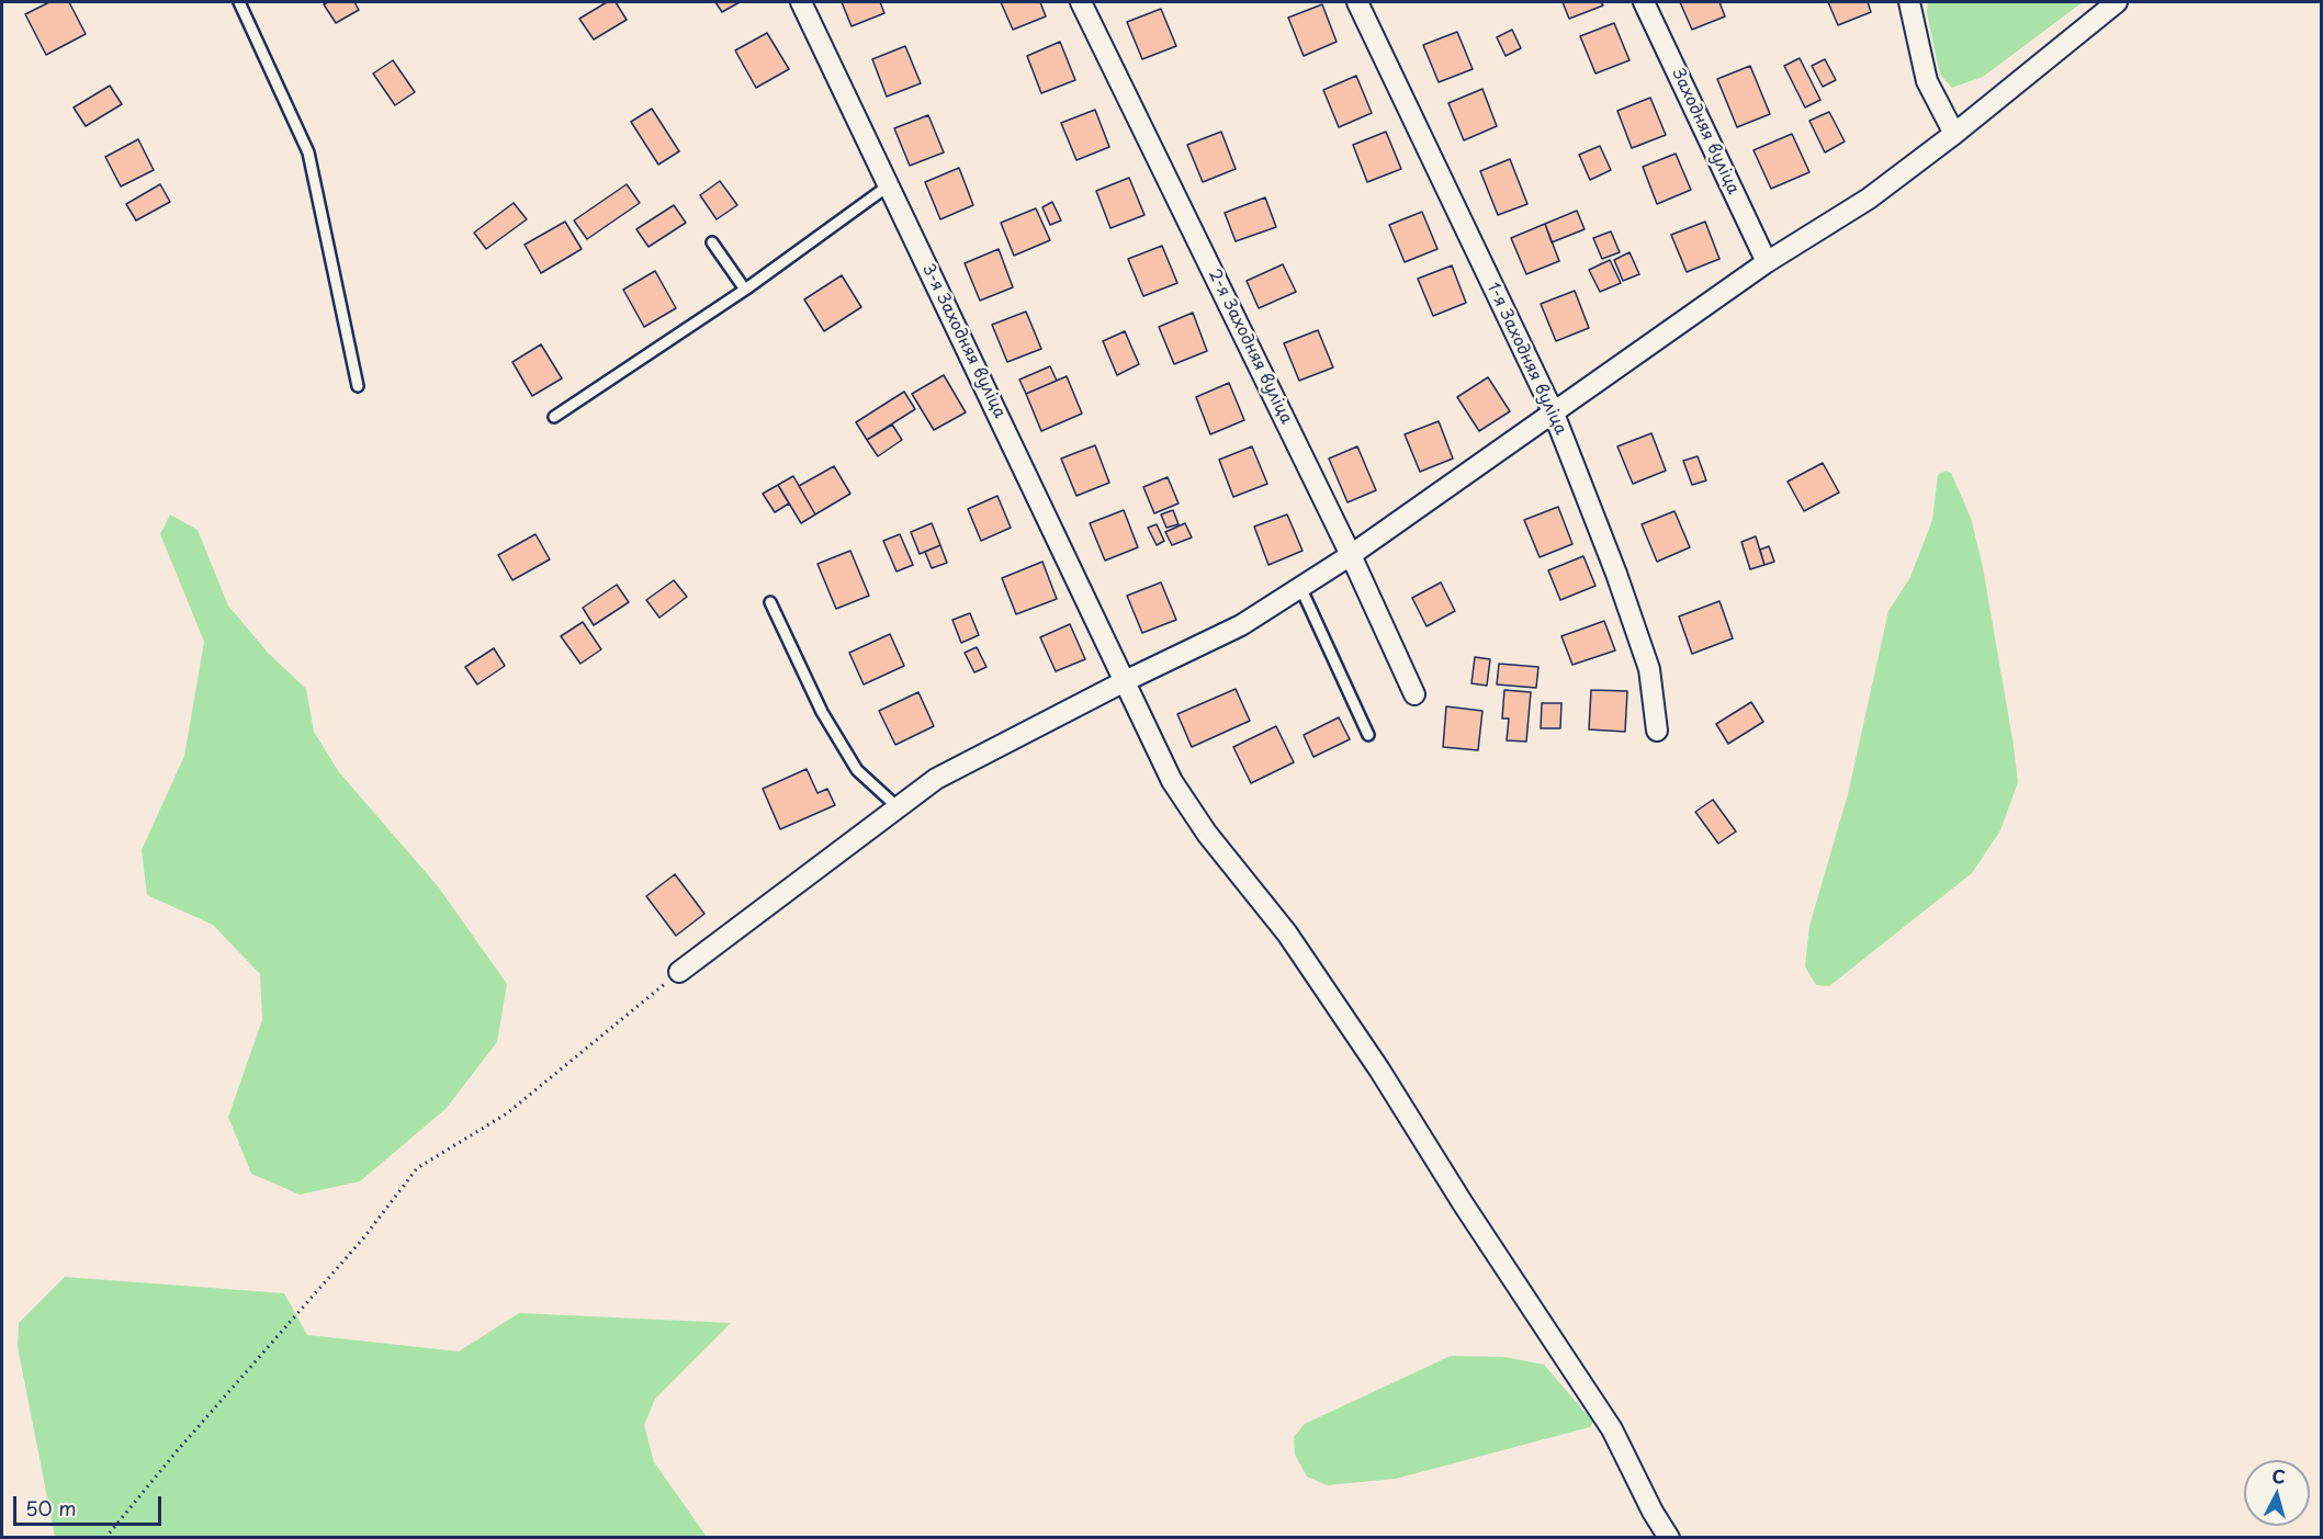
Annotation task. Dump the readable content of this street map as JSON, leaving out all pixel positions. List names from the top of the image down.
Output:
{
  "streets": {
    "street": [
      "Заходняя вуліца",
      "3-я Заходняя вуліца",
      "2-я Заходняя вуліца",
      "1-я Заходняя вуліца"
    ]
  },
  "scale_bar": "50 m",
  "north": "top"
}
